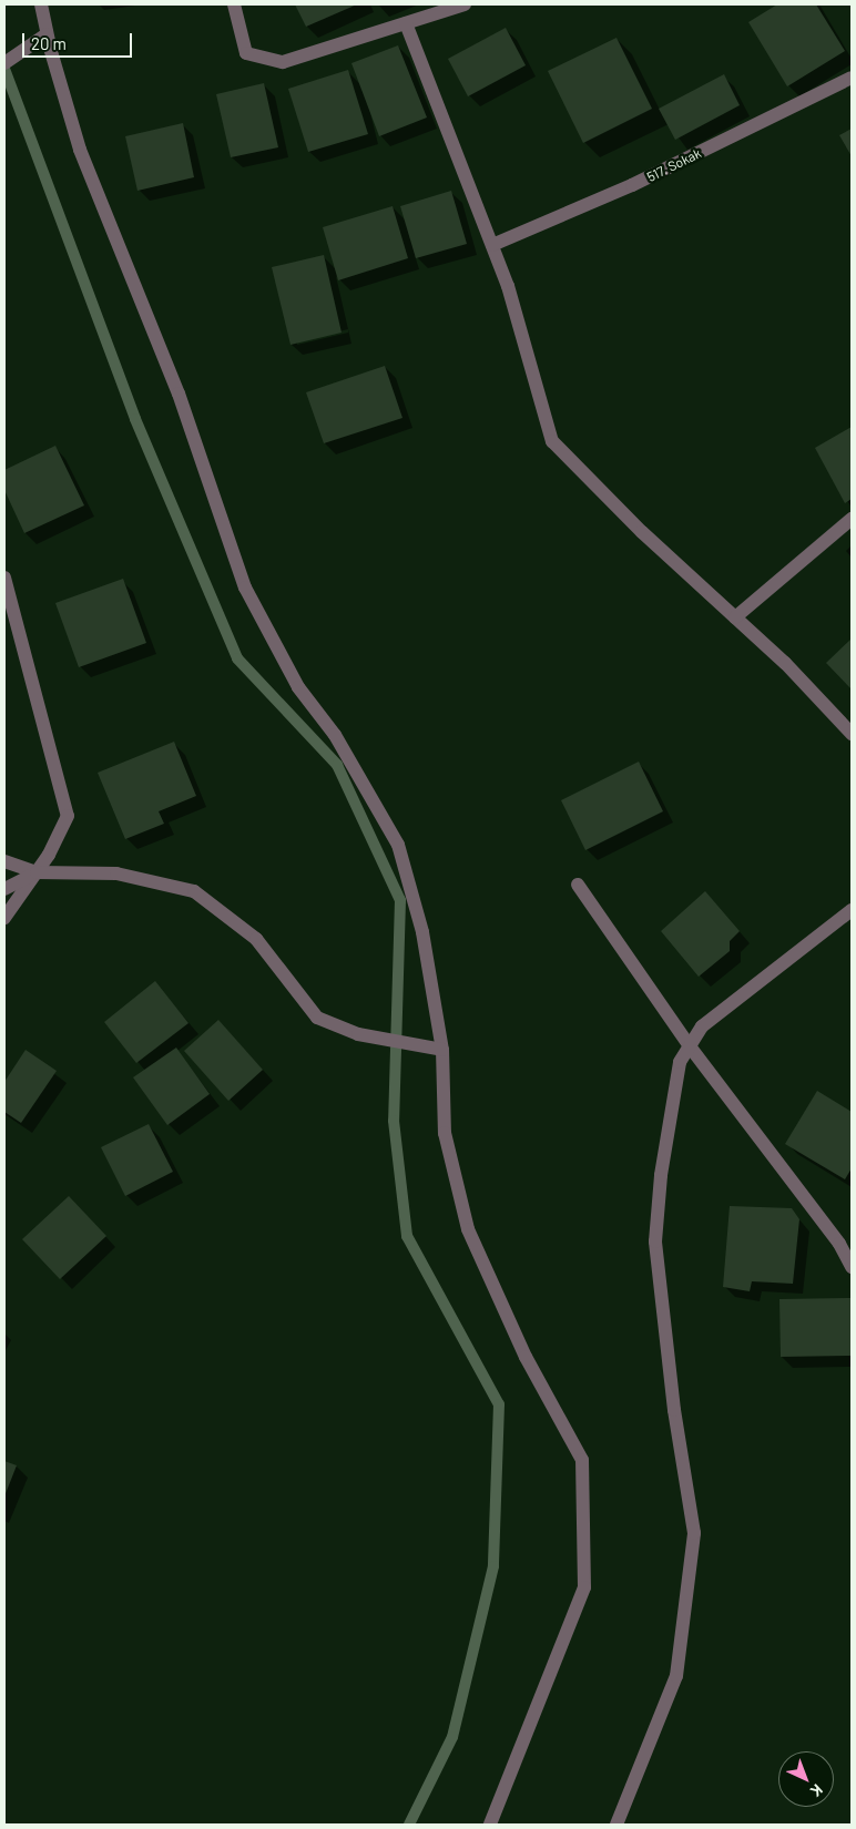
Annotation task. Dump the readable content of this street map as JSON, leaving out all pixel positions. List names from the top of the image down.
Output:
{
  "streets": {
    "street": ["517. Sokak"]
  },
  "scale_bar": "20 m",
  "north": "bottom right"
}
